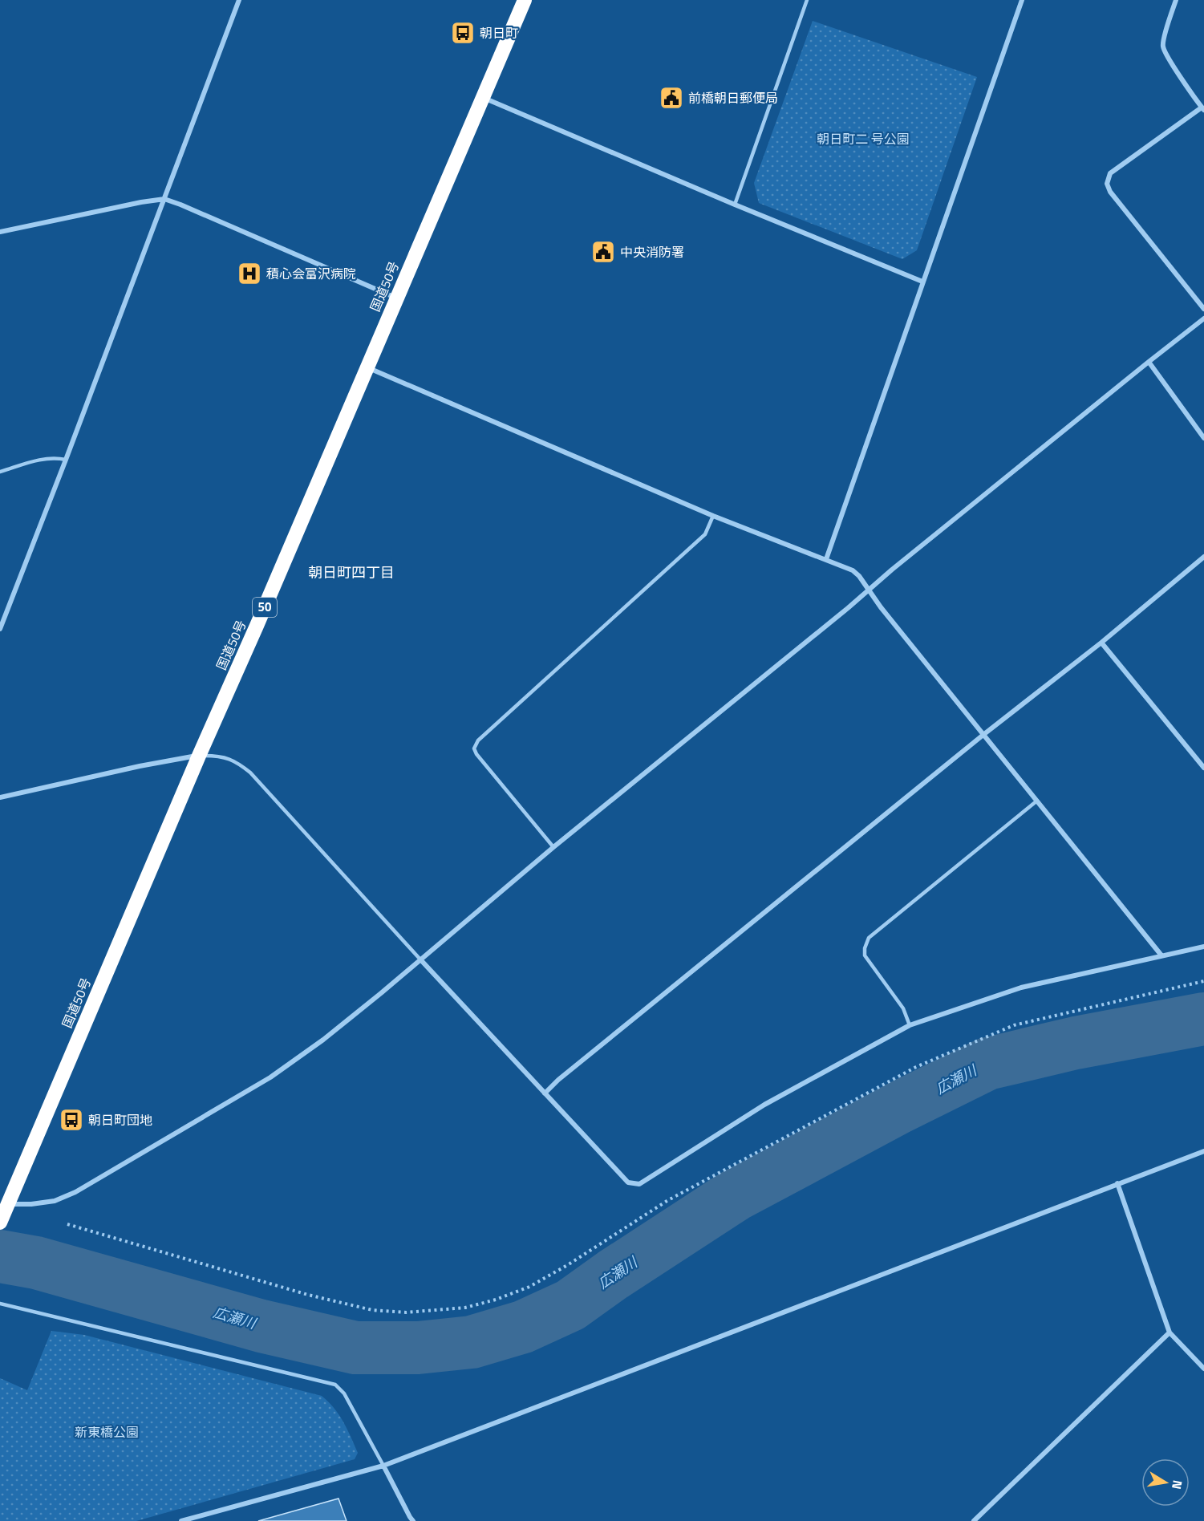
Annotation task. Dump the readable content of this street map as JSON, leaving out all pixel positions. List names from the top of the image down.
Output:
{
  "streets": {
    "highway": ["国道50号", "50"]
  },
  "districts": ["朝日町四丁目"],
  "water": ["広瀬川"],
  "parks": ["朝日町二 号公園", "新東橋公園"],
  "places": {
    "bus stop": ["朝日町", "朝日町団地"],
    "public building": ["前橋朝日郵便局", "中央消防署"],
    "hospital": ["積心会富沢病院"]
  },
  "north": "right"
}
